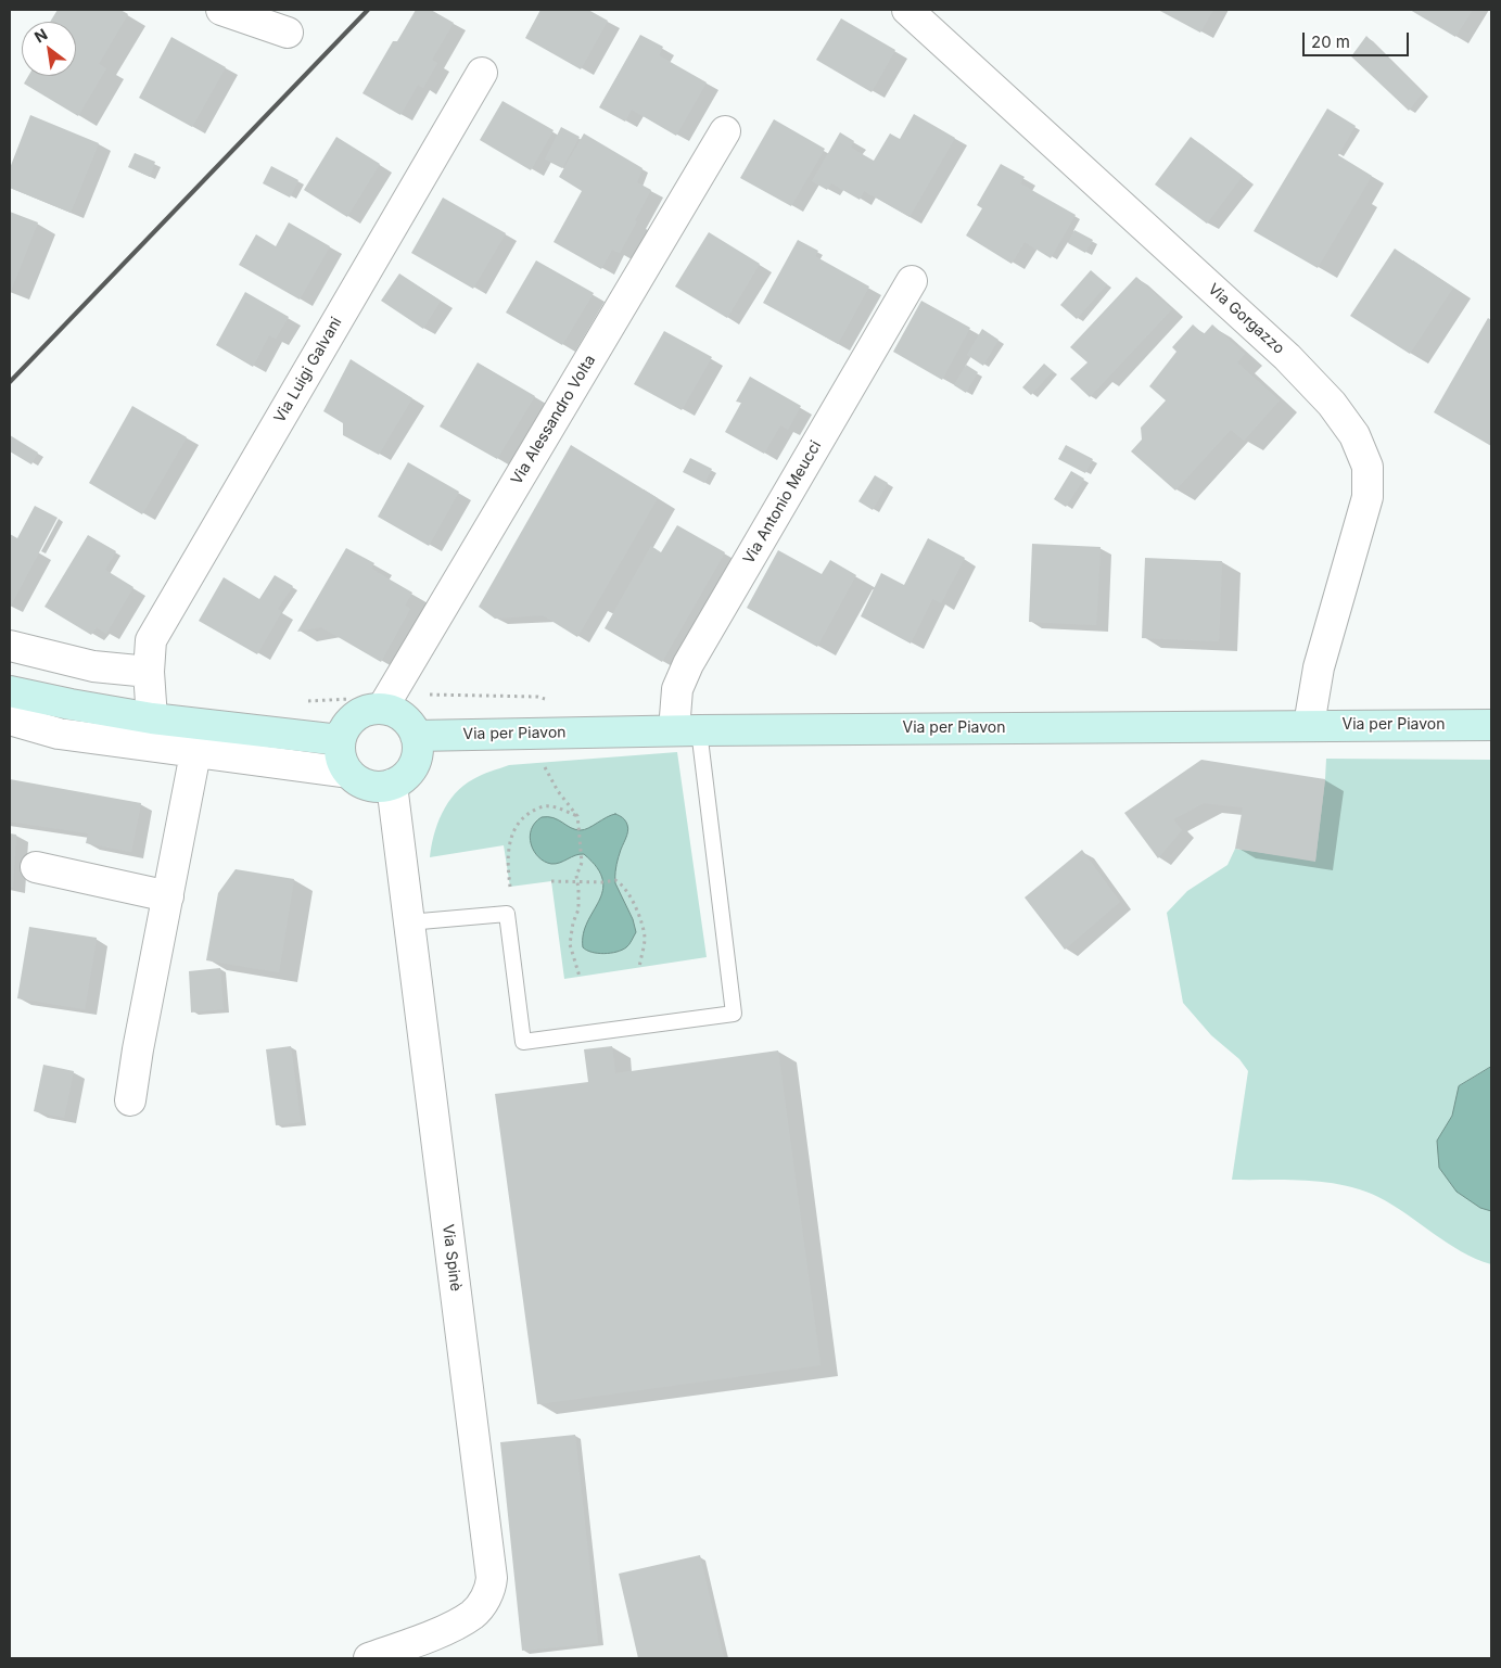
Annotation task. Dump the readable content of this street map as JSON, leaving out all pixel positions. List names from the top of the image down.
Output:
{
  "streets": {
    "street": [
      "Via Gorgazzo",
      "Via Luigi Galvani",
      "Via Alessandro Volta",
      "Via Antonio Meucci",
      "Via per Piavon",
      "Via Spinè"
    ]
  },
  "crossings": [
    ["Via Gorgazzo", "Via per Piavon"],
    ["Via Alessandro Volta", "Via per Piavon"],
    ["Via Alessandro Volta", "Via Spinè"],
    ["Via Antonio Meucci", "Via per Piavon"],
    ["Via per Piavon", "Via Spinè"]
  ],
  "scale_bar": "20 m",
  "north": "top left"
}
